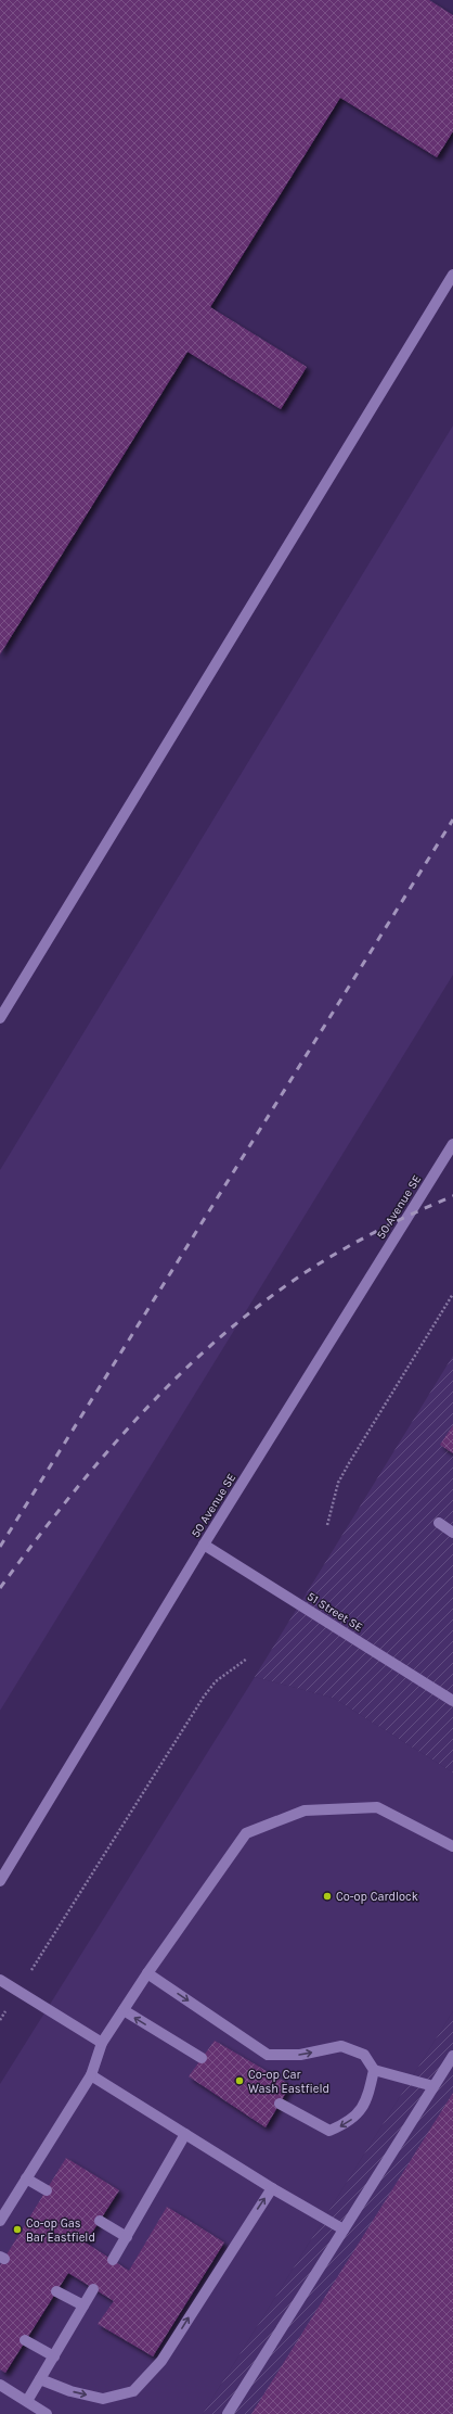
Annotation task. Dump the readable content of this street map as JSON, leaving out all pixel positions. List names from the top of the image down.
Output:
{
  "streets": {
    "street": ["50 Avenue SE", "51 Street SE"]
  },
  "crossings": [
    ["50 Avenue SE", "51 Street SE"]
  ],
  "places": ["Co-op Cardlock", "Co-op Car Wash Eastfield", "Co-op Gas Bar Eastfield"]
}
